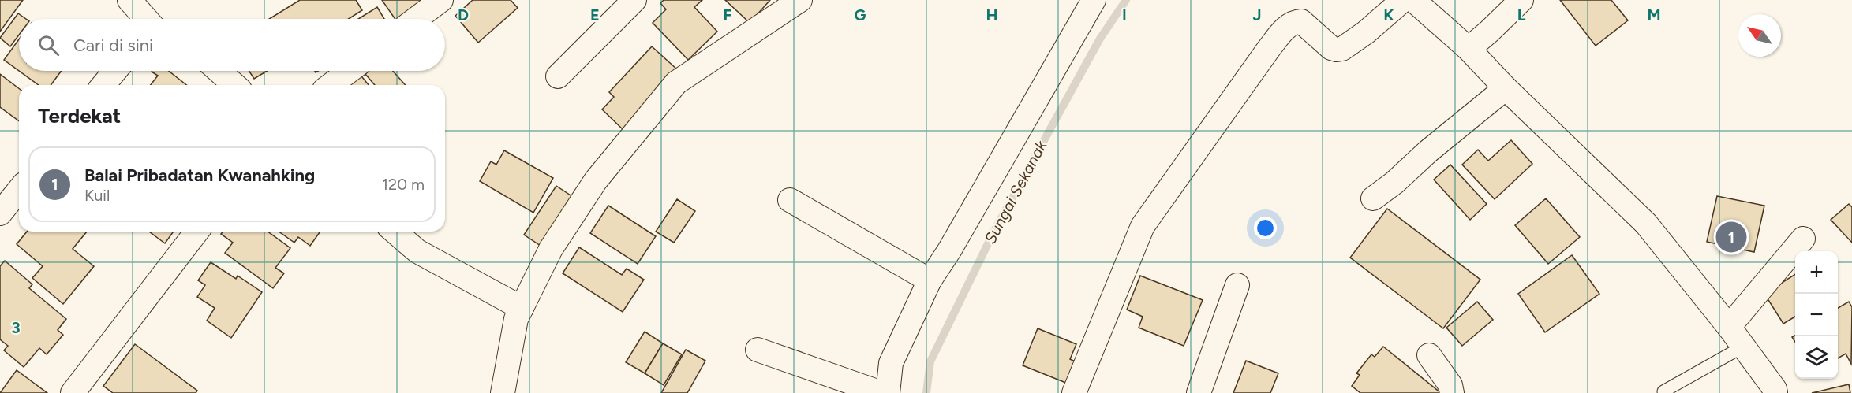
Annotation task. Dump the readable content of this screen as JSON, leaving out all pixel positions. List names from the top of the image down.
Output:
{
  "water": ["Sungai Sekanak"],
  "north": "top left",
  "page": {
    "search": "Cari di sini",
    "heading": "Terdekat",
    "list": [
      {
        "mark": "1",
        "name": "Balai Pribadatan Kwanahking",
        "note": "Kuil",
        "value": "120 m"
      }
    ],
    "pins": "1",
    "map_buttons": ["+", "−"]
  },
  "grid": {
    "columns": [
      "D",
      "E",
      "F",
      "G",
      "H",
      "I",
      "J",
      "K",
      "L",
      "M"
    ],
    "rows": ["3"]
  }
}
